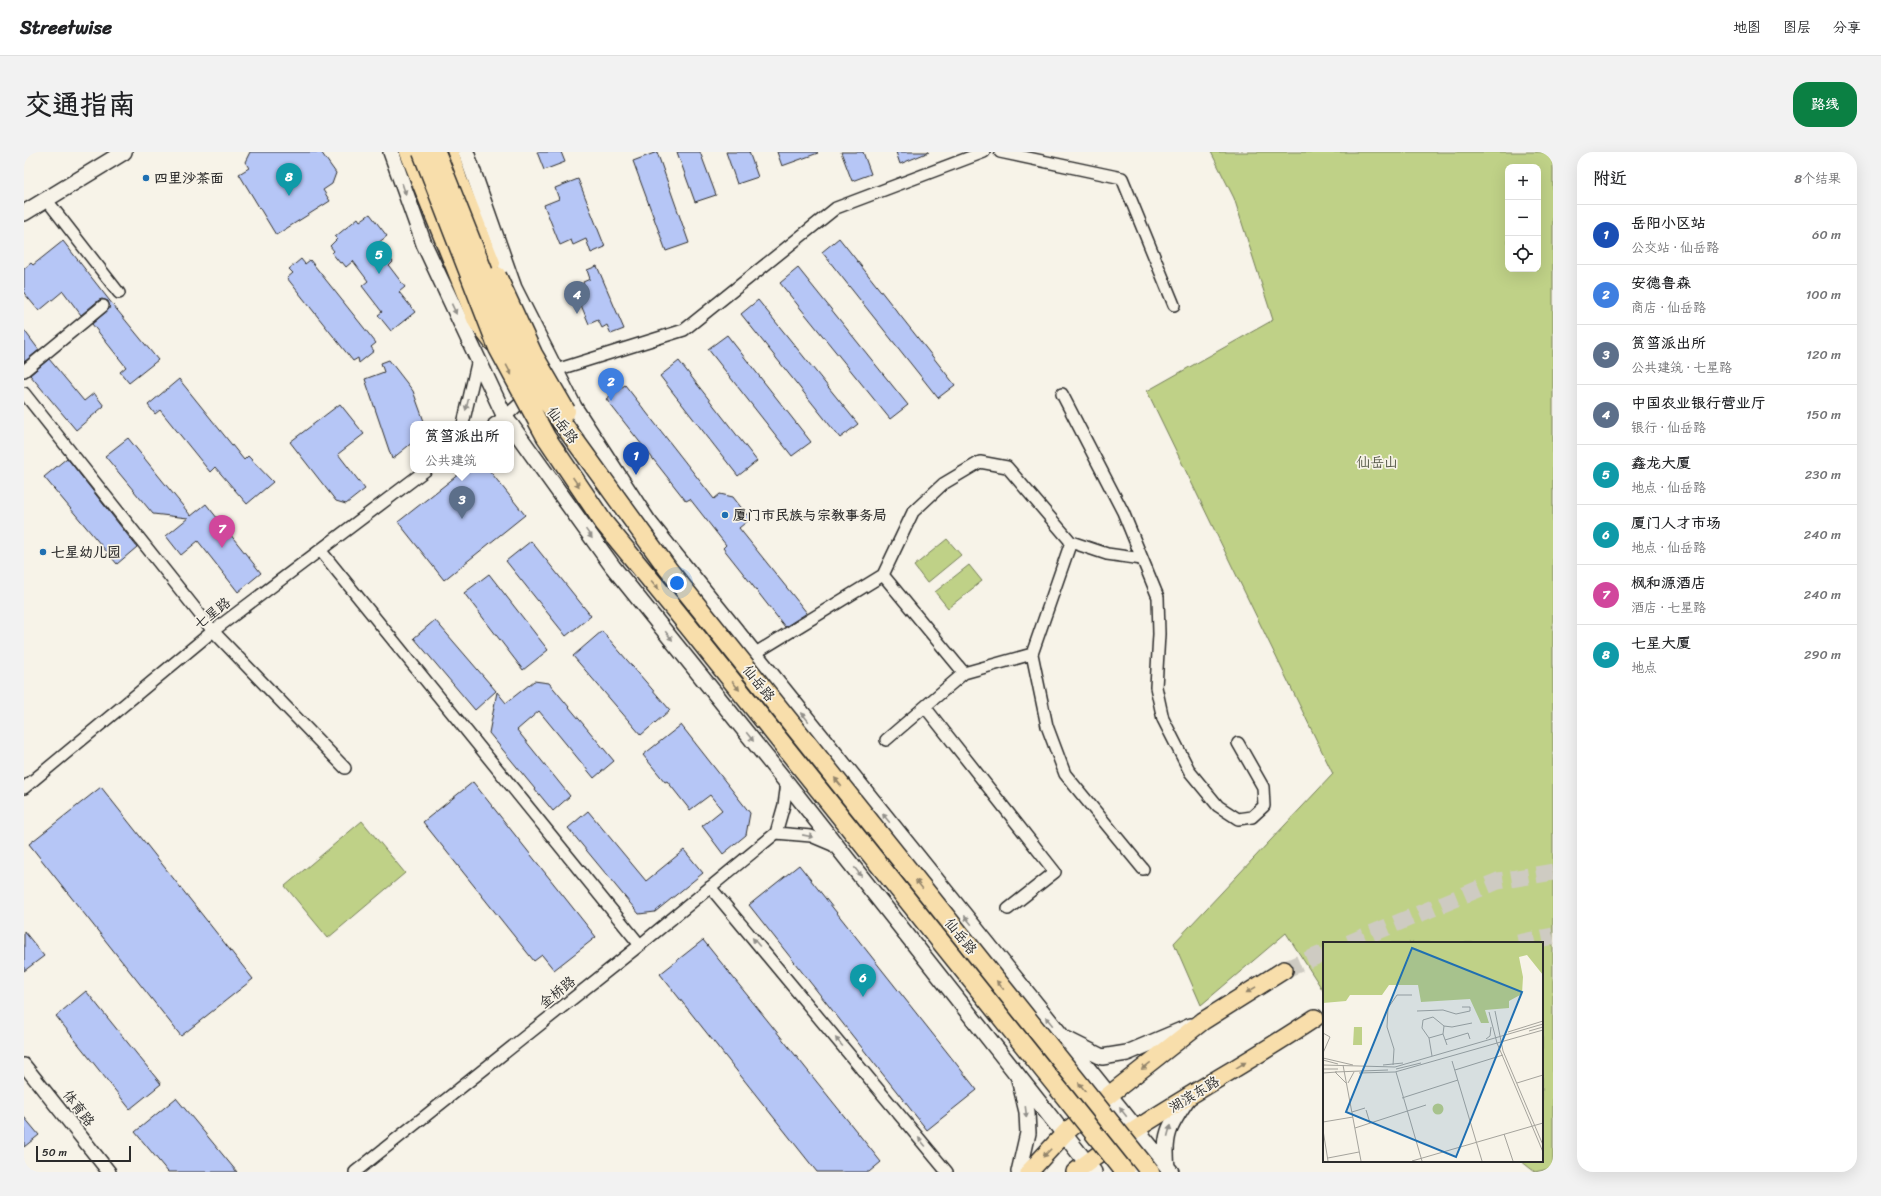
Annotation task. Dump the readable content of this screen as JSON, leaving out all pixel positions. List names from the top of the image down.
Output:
{
  "streets": {
    "highway": ["仙岳路"],
    "main road": ["湖滨东路"],
    "street": ["七星路", "金桥路", "体育路"]
  },
  "parks": ["仙岳山"],
  "places": ["四里沙茶面", "厦门市民族与宗教事务局", "七星幼儿园"],
  "scale_bar": "50 m",
  "page": {
    "header": "Streetwise",
    "nav": ["地图", "图层", "分享"],
    "title": "交通指南",
    "buttons": "路线",
    "heading": ["附近", "8个结果"],
    "pins": [
      "8",
      "5",
      "4",
      "2",
      "1",
      "3",
      "7",
      "6"
    ],
    "map_buttons": ["+", "−"],
    "list": [
      {
        "mark": "1",
        "name": "岳阳小区站",
        "note": "公交站 · 仙岳路",
        "value": "60 m"
      },
      {
        "mark": "2",
        "name": "安德鲁森",
        "note": "商店 · 仙岳路",
        "value": "100 m"
      },
      {
        "mark": "3",
        "name": "筼筜派出所",
        "note": "公共建筑 · 七星路",
        "value": "120 m"
      },
      {
        "mark": "4",
        "name": "中国农业银行营业厅",
        "note": "银行 · 仙岳路",
        "value": "150 m"
      },
      {
        "mark": "5",
        "name": "鑫龙大厦",
        "note": "地点 · 仙岳路",
        "value": "230 m"
      },
      {
        "mark": "6",
        "name": "厦门人才市场",
        "note": "地点 · 仙岳路",
        "value": "240 m"
      },
      {
        "mark": "7",
        "name": "枫和源酒店",
        "note": "酒店 · 七星路",
        "value": "240 m"
      },
      {
        "mark": "8",
        "name": "七星大厦",
        "note": "地点",
        "value": "290 m"
      }
    ],
    "popup": ["筼筜派出所", "公共建筑"],
    "scale": "50 m"
  }
}
